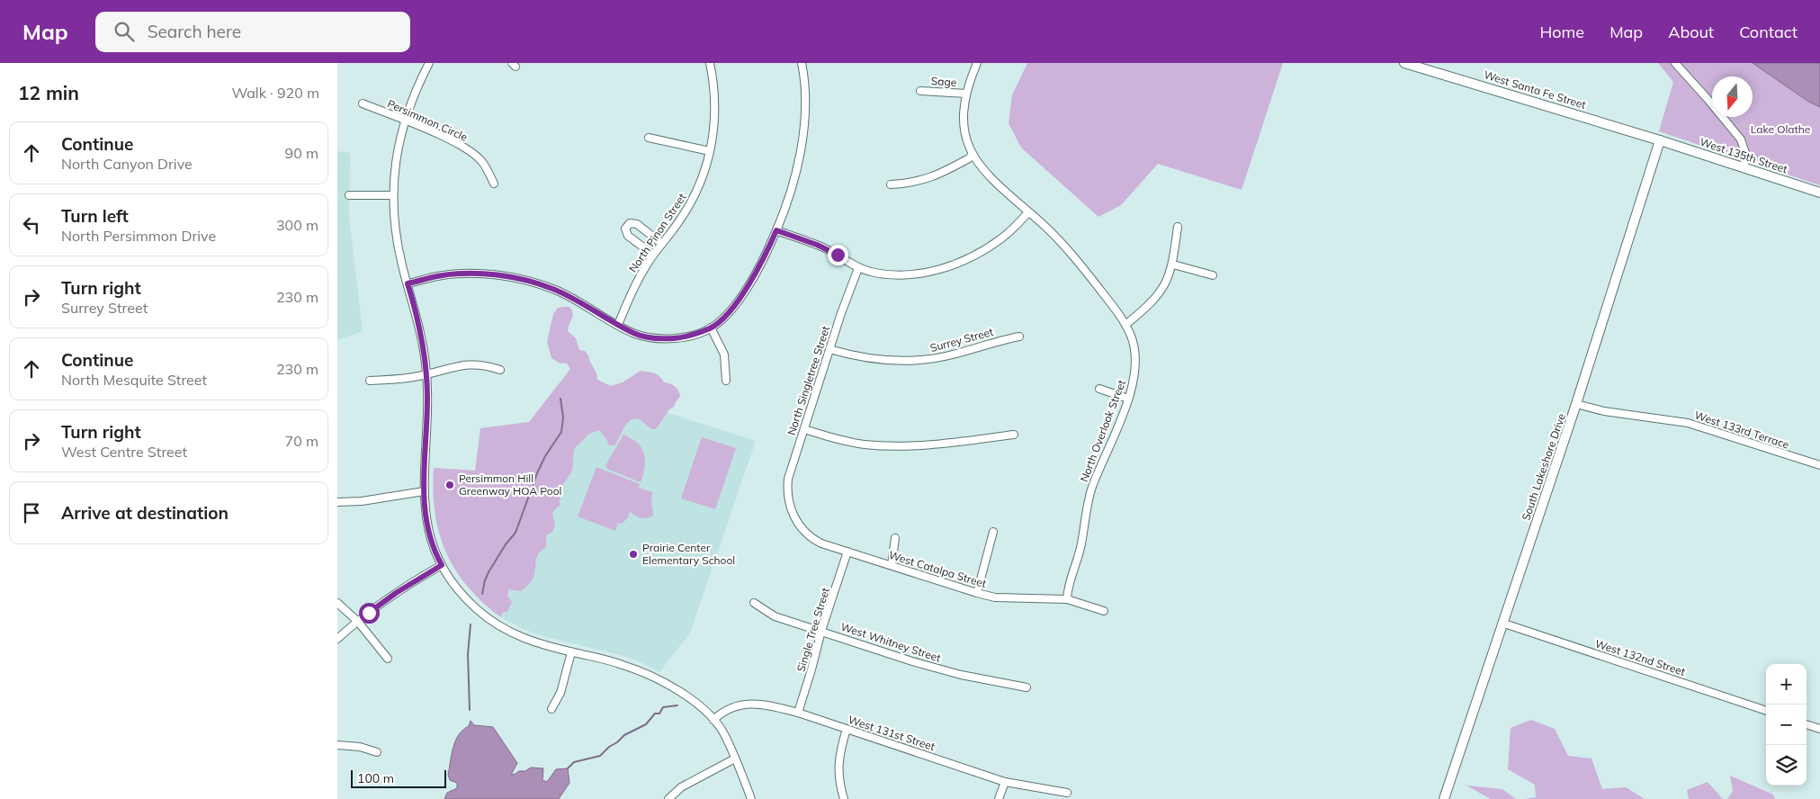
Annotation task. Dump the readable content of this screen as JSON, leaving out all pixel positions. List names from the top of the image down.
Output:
{
  "streets": {
    "street": [
      "Sage",
      "West Santa Fe Street",
      "Persimmon Circle",
      "West 135th Street",
      "North Pinon Street",
      "Surrey Street",
      "North Singletree Street",
      "West 133rd Terrace",
      "North Overlook Street",
      "South Lakeshore Drive",
      "West Catalpa Street",
      "Single Tree Street",
      "West Whitney Street",
      "West 132nd Street",
      "West 131st Street"
    ]
  },
  "crossings": [
    ["Sage", "North Overlook Street"],
    ["West Santa Fe Street", "West 135th Street"],
    ["West Santa Fe Street", "South Lakeshore Drive"],
    ["West 135th Street", "South Lakeshore Drive"],
    ["Surrey Street", "North Singletree Street"],
    ["North Singletree Street", "West Catalpa Street"],
    ["West 133rd Terrace", "South Lakeshore Drive"],
    ["North Overlook Street", "West Catalpa Street"],
    ["South Lakeshore Drive", "West 132nd Street"],
    ["West Catalpa Street", "Single Tree Street"],
    ["Single Tree Street", "West Whitney Street"],
    ["Single Tree Street", "West 131st Street"]
  ],
  "parks": ["Lake Olathe"],
  "places": ["Persimmon Hill Greenway HOA Pool", "Prairie Center Elementary School"],
  "scale_bar": "100 m",
  "north": "bottom",
  "page": {
    "header": "Map",
    "search": "Search here",
    "nav": [
      "Home",
      "Map",
      "About",
      "Contact"
    ],
    "heading": ["12 min", "Walk · 920 m"],
    "list": [
      ["Continue", "North Canyon Drive", "90 m"],
      ["Turn left", "North Persimmon Drive", "300 m"],
      ["Turn right", "Surrey Street", "230 m"],
      ["Continue", "North Mesquite Street", "230 m"],
      ["Turn right", "West Centre Street", "70 m"],
      "Arrive at destination"
    ],
    "map_buttons": ["+", "−"],
    "scale": "100 m"
  }
}
